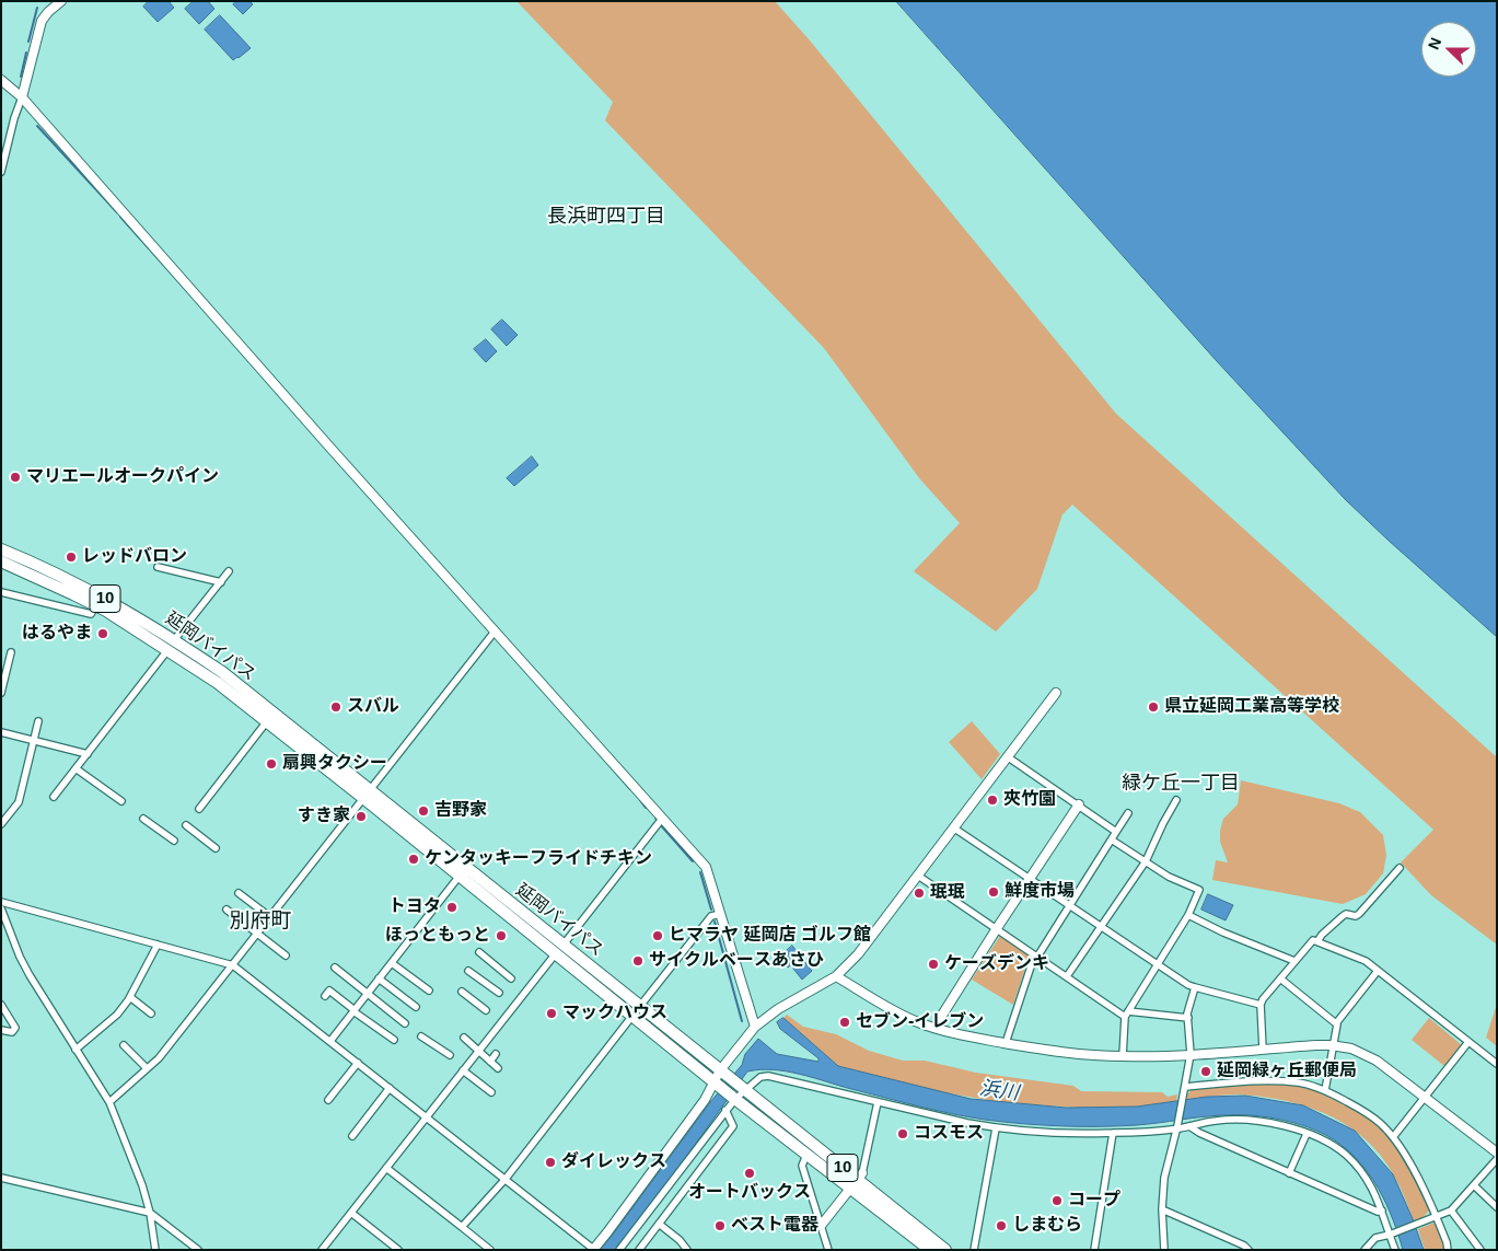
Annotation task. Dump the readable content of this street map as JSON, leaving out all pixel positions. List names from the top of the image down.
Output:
{
  "streets": {
    "highway": ["10", "延岡バイパス"]
  },
  "districts": ["長浜町四丁目", "緑ケ丘一丁目", "別府町"],
  "water": ["浜川"],
  "places": [
    "マリエールオークパイン",
    "レッドバロン",
    "はるやま",
    "スバル",
    "県立延岡工業高等学校",
    "扇興タクシー",
    "夾竹園",
    "吉野家",
    "すき家",
    "ケンタッキーフライドチキン",
    "鮮度市場",
    "珉珉",
    "トヨタ",
    "ほっともっと",
    "ヒマラヤ 延岡店 ゴルフ館",
    "サイクルベースあさひ",
    "ケーズデンキ",
    "マックハウス",
    "セブン-イレブン",
    "延岡緑ヶ丘郵便局",
    "コスモス",
    "ダイレックス",
    "オートバックス",
    "コープ",
    "ベスト電器",
    "しまむら"
  ],
  "north": "left"
}
